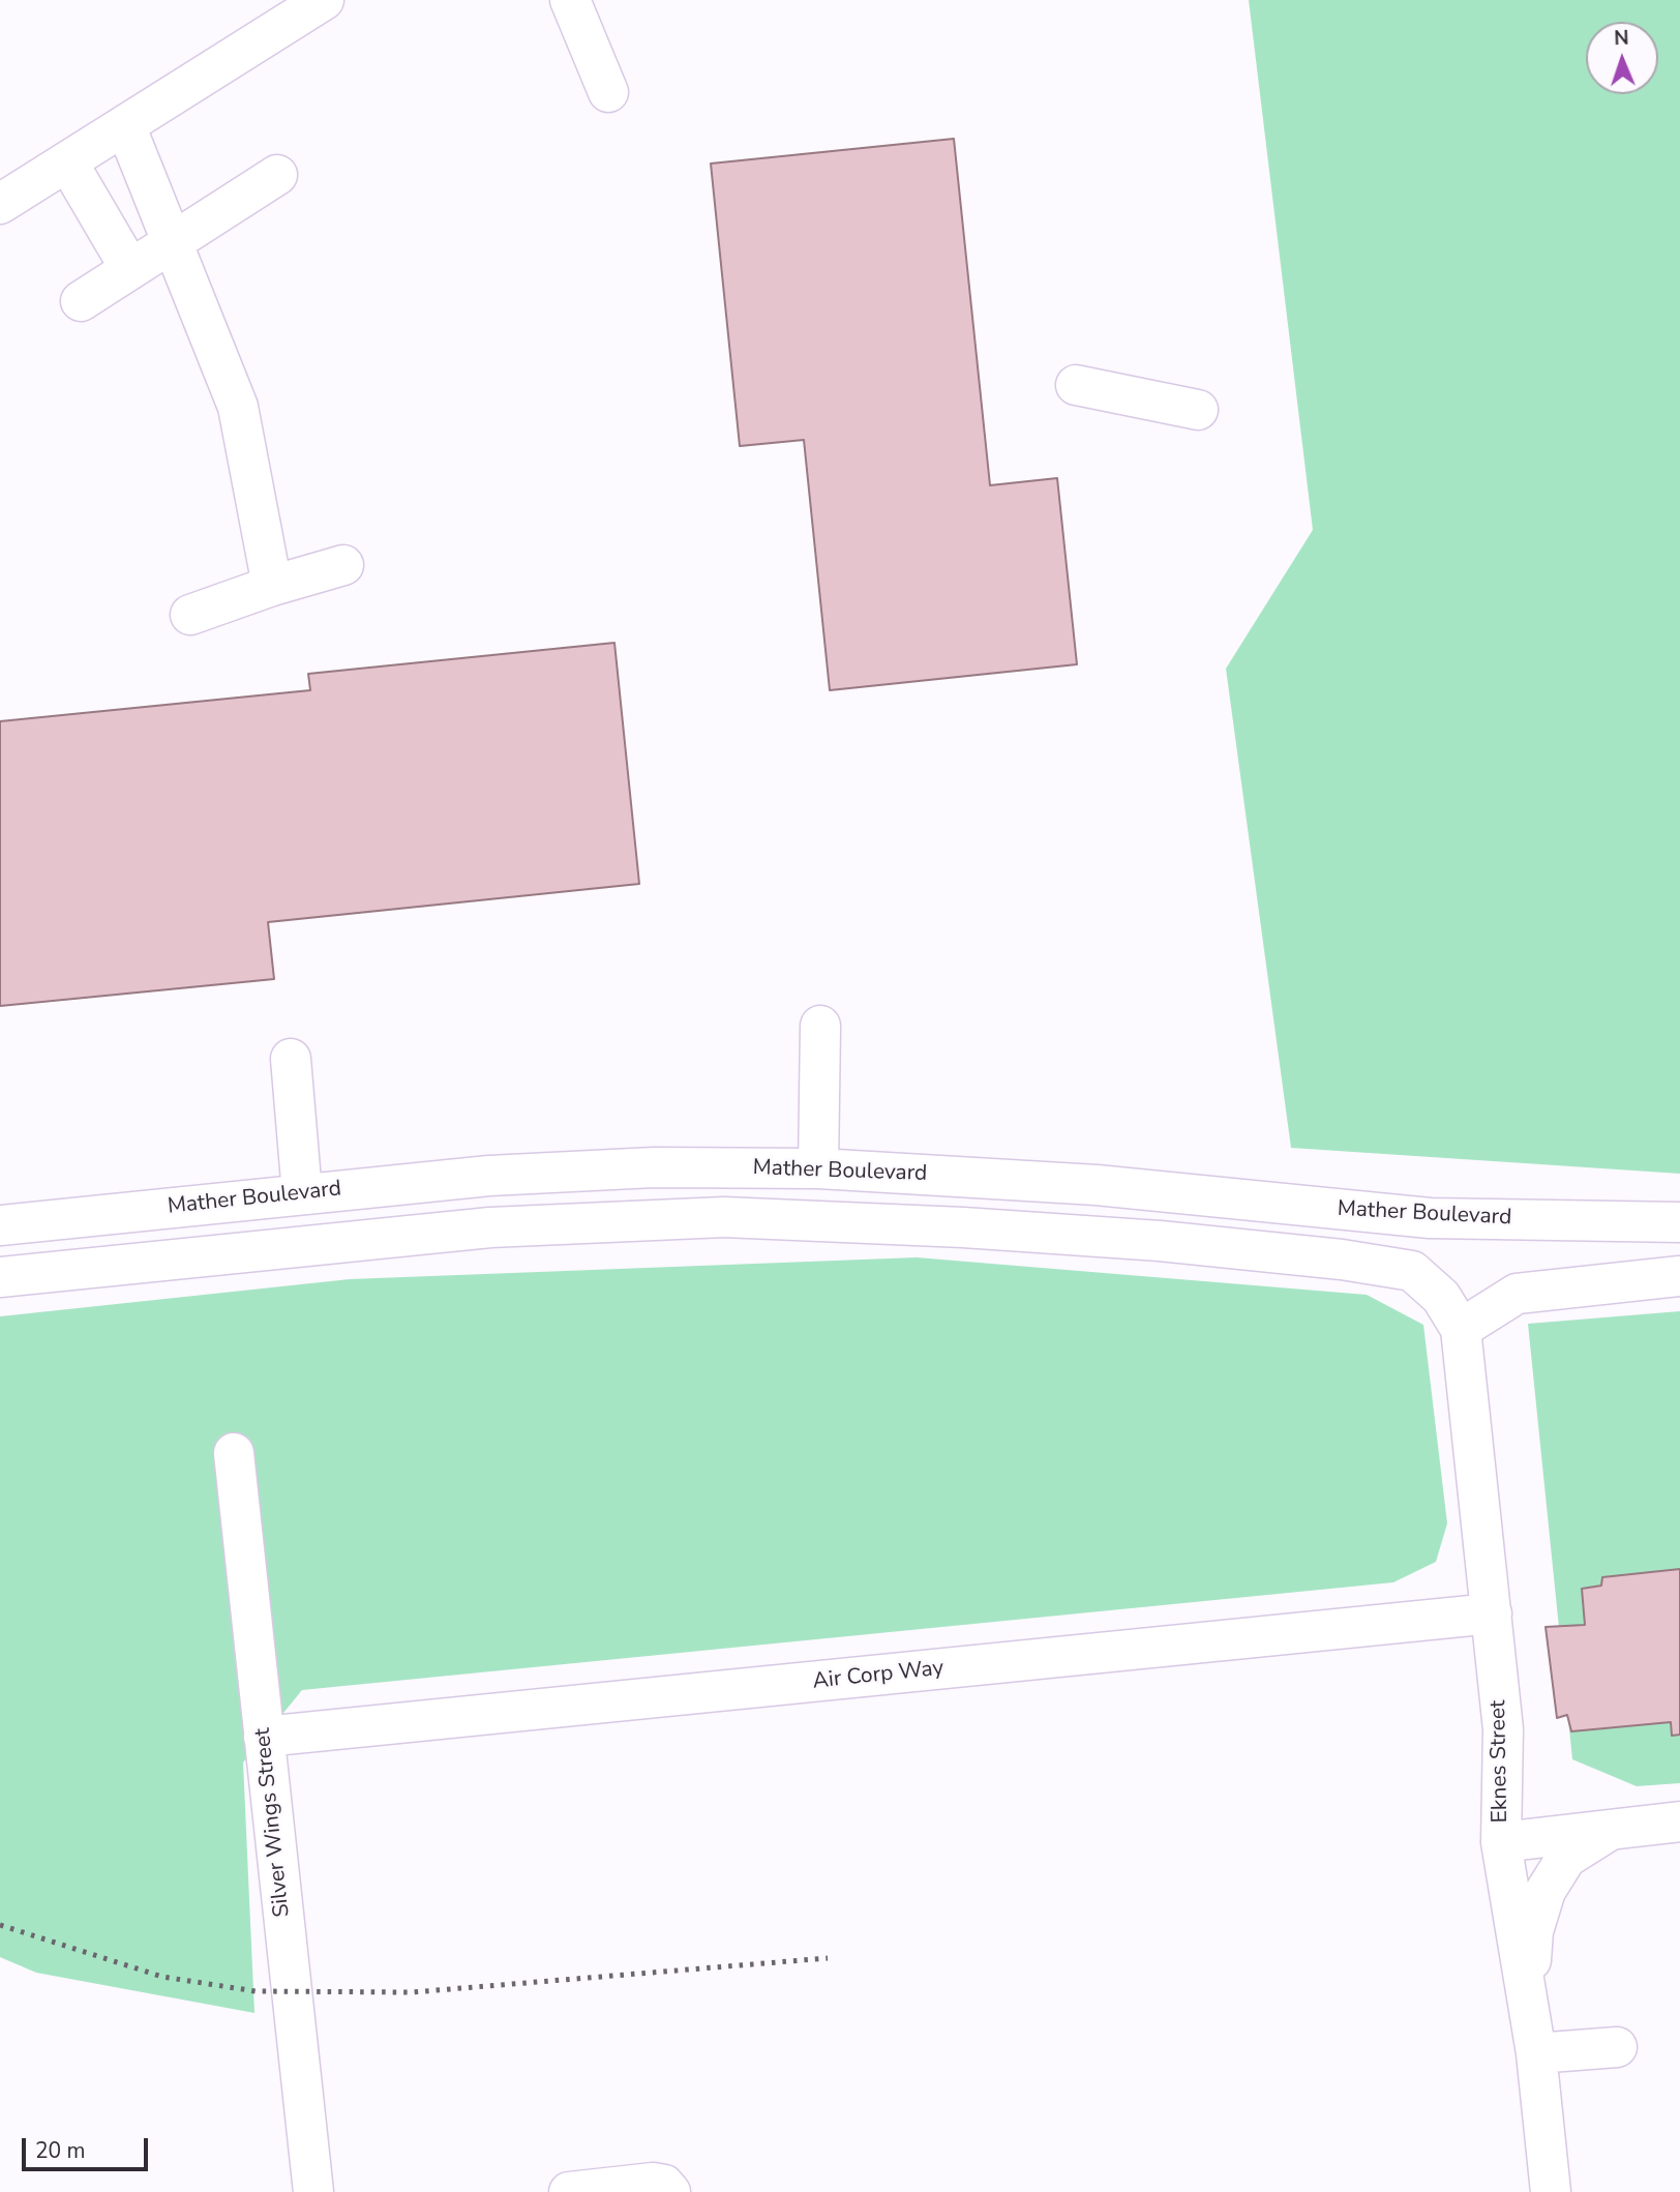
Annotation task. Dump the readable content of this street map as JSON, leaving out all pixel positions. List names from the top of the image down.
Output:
{
  "streets": {
    "street": [
      "Mather Boulevard",
      "Air Corp Way",
      "Eknes Street",
      "Silver Wings Street"
    ]
  },
  "crossings": [
    ["Air Corp Way", "Eknes Street"],
    ["Air Corp Way", "Silver Wings Street"]
  ],
  "scale_bar": "20 m",
  "north": "top"
}
